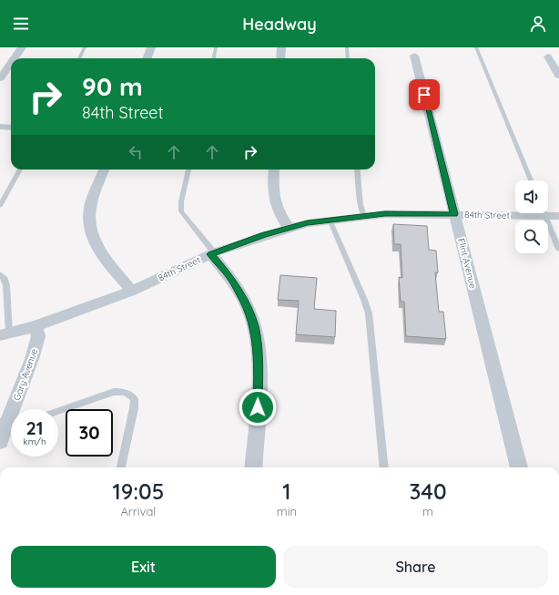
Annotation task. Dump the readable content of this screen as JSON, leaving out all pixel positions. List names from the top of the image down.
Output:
{
  "streets": {
    "street": ["84th Street", "Flint Avenue", "Gary Avenue"]
  },
  "crossings": [
    ["84th Street", "Flint Avenue"],
    ["84th Street", "Gary Avenue"]
  ],
  "page": {
    "header": "Headway",
    "turn": ["90 m", "84th Street"],
    "speed": "21 km/h",
    "limit": "30",
    "eta": [
      "19:05",
      "Arrival",
      "1",
      "min",
      "340",
      "m"
    ],
    "buttons": ["Exit", "Share"]
  }
}
